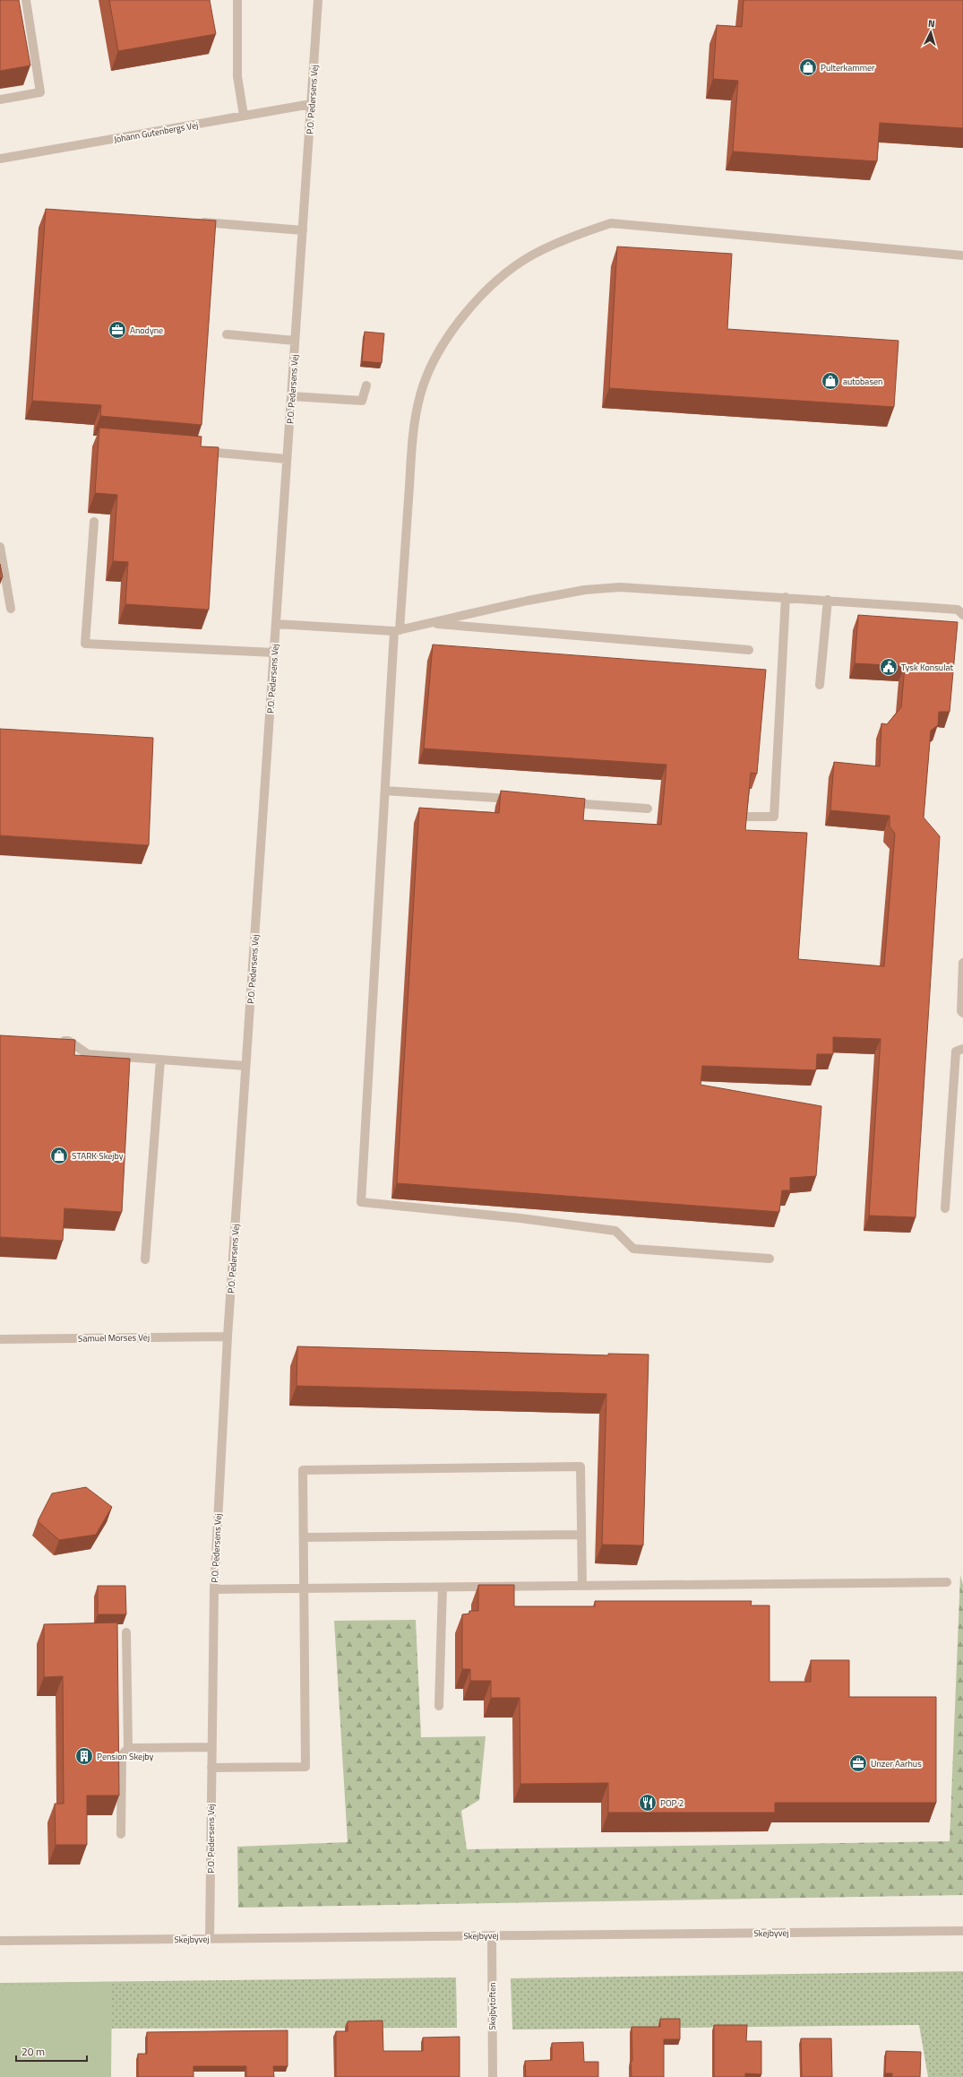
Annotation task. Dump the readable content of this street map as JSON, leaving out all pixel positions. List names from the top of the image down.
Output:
{
  "streets": {
    "street": [
      "P.O. Pedersens Vej",
      "Johann Gutenbergs Vej",
      "Samuel Morses Vej",
      "Skejbyvej",
      "Skejbytoften"
    ]
  },
  "crossings": [
    ["P.O. Pedersens Vej", "Johann Gutenbergs Vej"],
    ["P.O. Pedersens Vej", "Samuel Morses Vej"],
    ["P.O. Pedersens Vej", "Skejbyvej"],
    ["Skejbyvej", "Skejbytoften"]
  ],
  "places": {
    "shop": ["Pulterkammer", "autobasen", "STARK Skejby"],
    "office": ["Anodyne", "Unzer Aarhus"],
    "public building": ["Tysk Konsulat"],
    "building": ["Pension Skejby"],
    "restaurant": ["POP 2"]
  },
  "scale_bar": "20 m",
  "north": "top"
}
